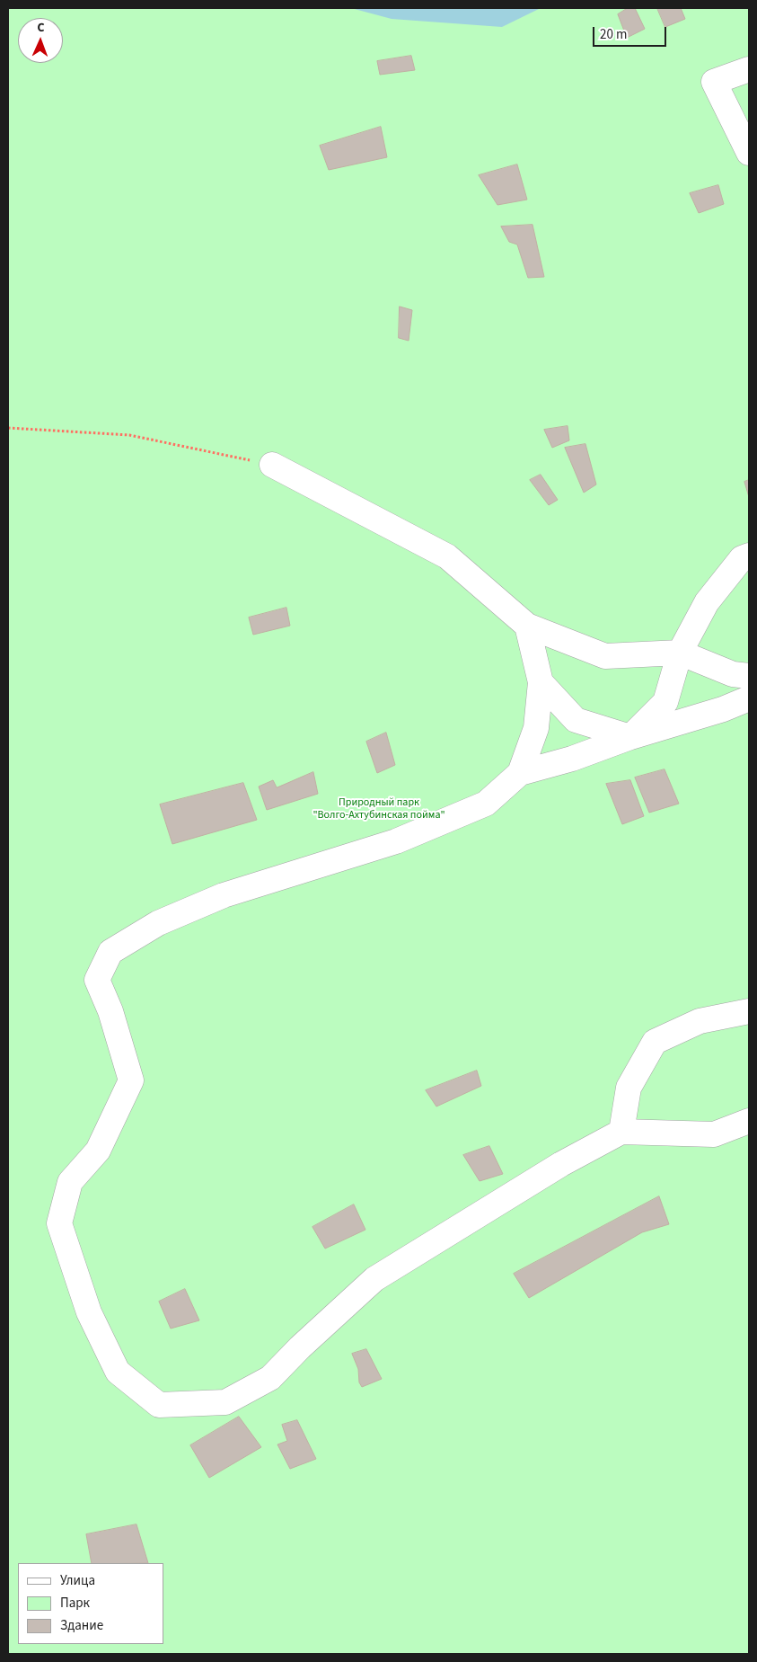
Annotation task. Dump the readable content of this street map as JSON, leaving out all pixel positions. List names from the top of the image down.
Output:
{
  "parks": ["Природный парк \"Волго-Ахтубинская пойма\""],
  "legend": ["Улица", "Парк", "Здание"],
  "scale_bar": "20 m",
  "north": "top"
}
